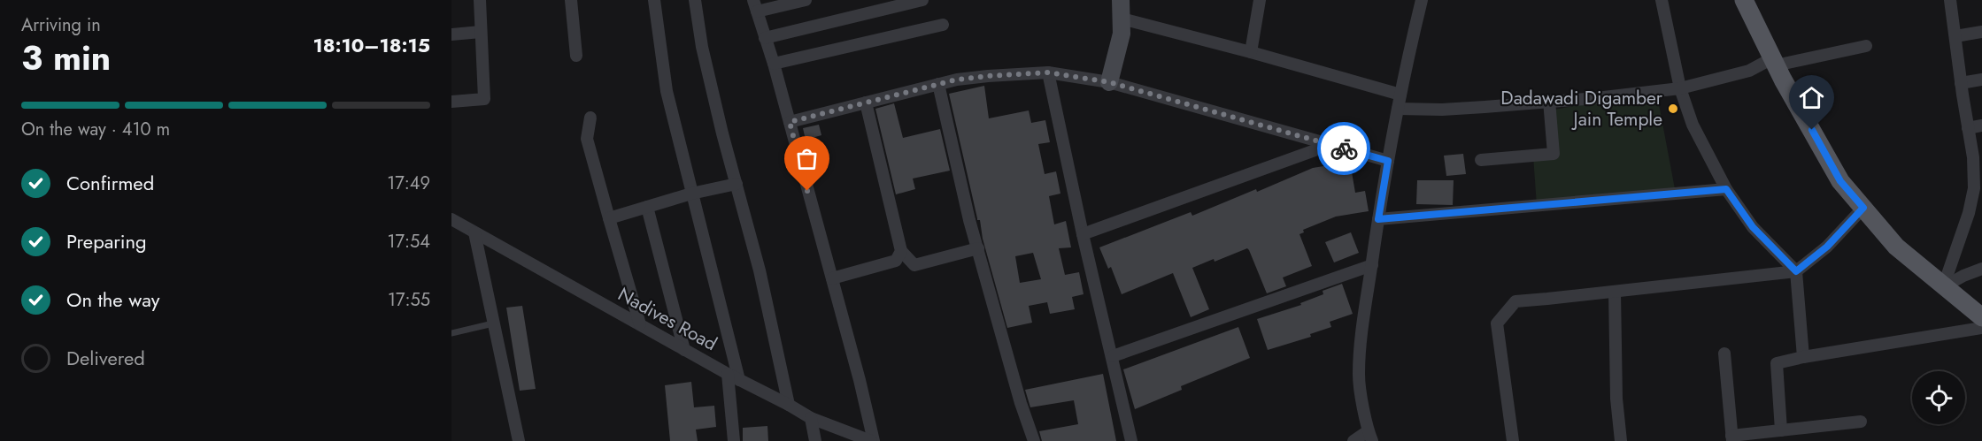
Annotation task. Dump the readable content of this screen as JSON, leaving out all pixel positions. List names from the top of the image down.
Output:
{
  "streets": {
    "street": ["Nadives Road"]
  },
  "places": ["Dadawadi Digamber Jain Temple"],
  "page": {
    "heading": ["3 min", "Arriving in", "18:10–18:15"],
    "bar": "On the way · 410 m",
    "list": [
      ["Confirmed", "17:49"],
      ["Preparing", "17:54"],
      ["On the way", "17:55"],
      "Delivered"
    ]
  }
}
